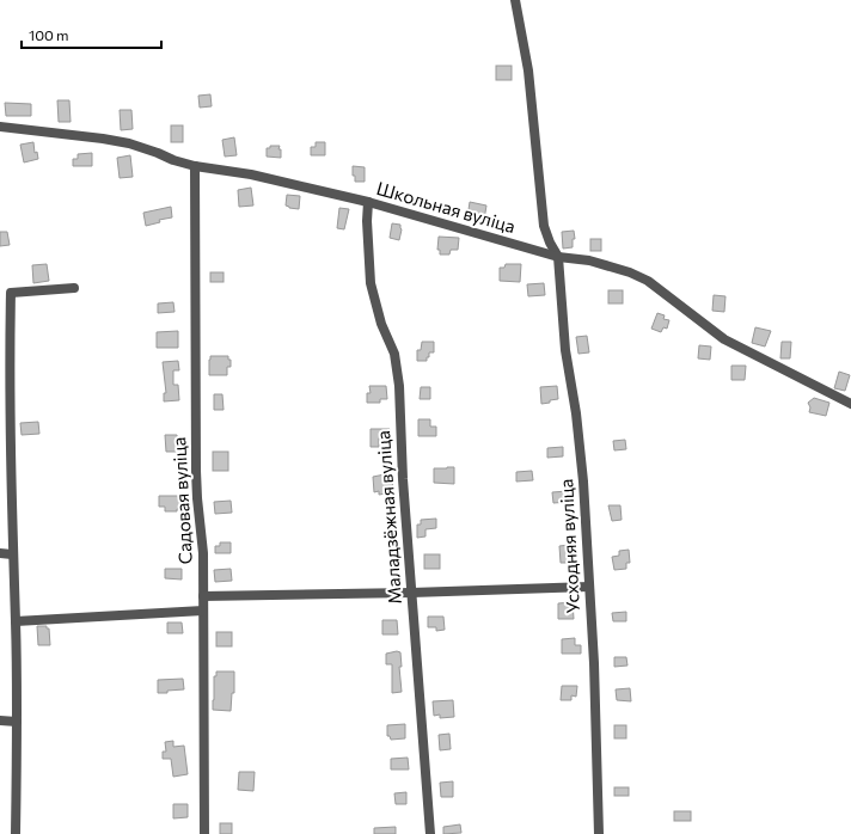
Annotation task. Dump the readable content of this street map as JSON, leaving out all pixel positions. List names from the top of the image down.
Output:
{
  "streets": {
    "street": [
      "Школьная вуліца",
      "Садовая вуліца",
      "Маладзёжная вуліца",
      "Усходняя вуліца"
    ]
  },
  "crossings": [
    ["Школьная вуліца", "Садовая вуліца"],
    ["Школьная вуліца", "Маладзёжная вуліца"],
    ["Школьная вуліца", "Усходняя вуліца"]
  ],
  "scale_bar": "100 m"
}
